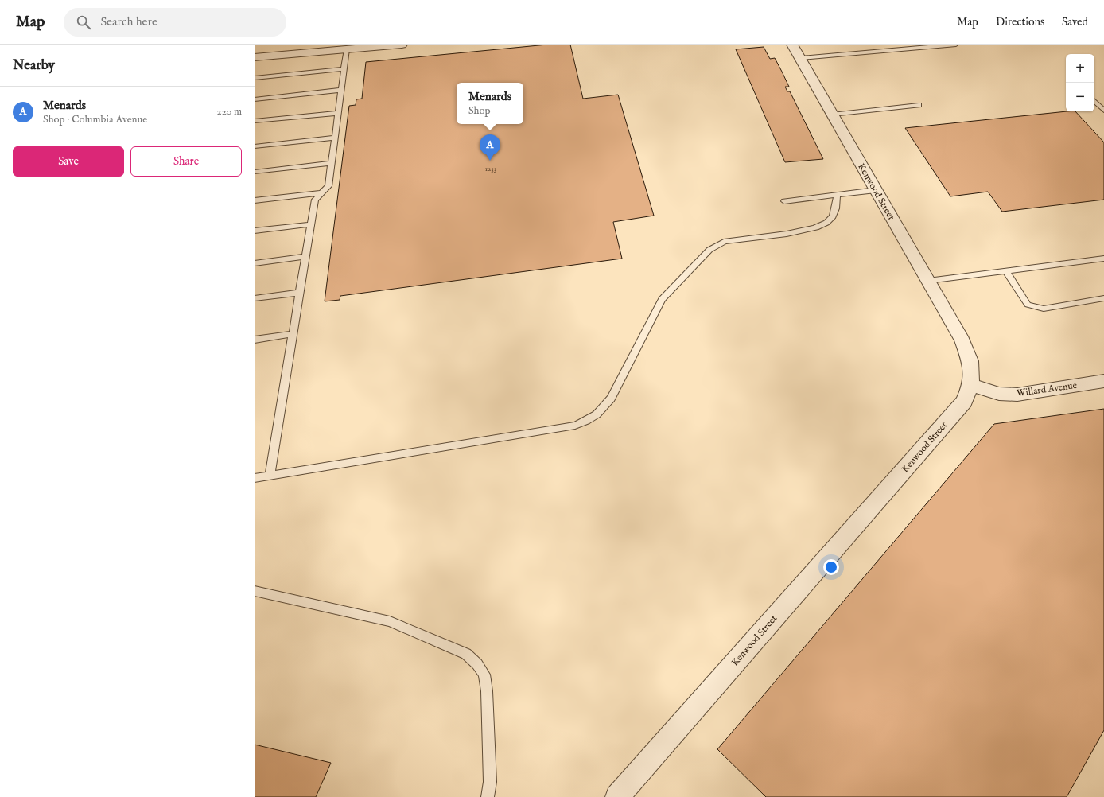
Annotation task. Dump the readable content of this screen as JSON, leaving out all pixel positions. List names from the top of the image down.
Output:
{
  "streets": {
    "street": ["Kenwood Street", "Willard Avenue"]
  },
  "crossings": [
    ["Kenwood Street", "Willard Avenue"]
  ],
  "house_numbers": ["1233"],
  "page": {
    "header": "Map",
    "search": "Search here",
    "nav": ["Map", "Directions", "Saved"],
    "heading": "Nearby",
    "map_buttons": ["+", "−"],
    "popup": ["Menards", "Shop"],
    "list": [
      {
        "mark": "A",
        "name": "Menards",
        "note": "Shop · Columbia Avenue",
        "value": "220 m"
      }
    ],
    "pins": "A",
    "buttons": ["Save", "Share"]
  }
}
